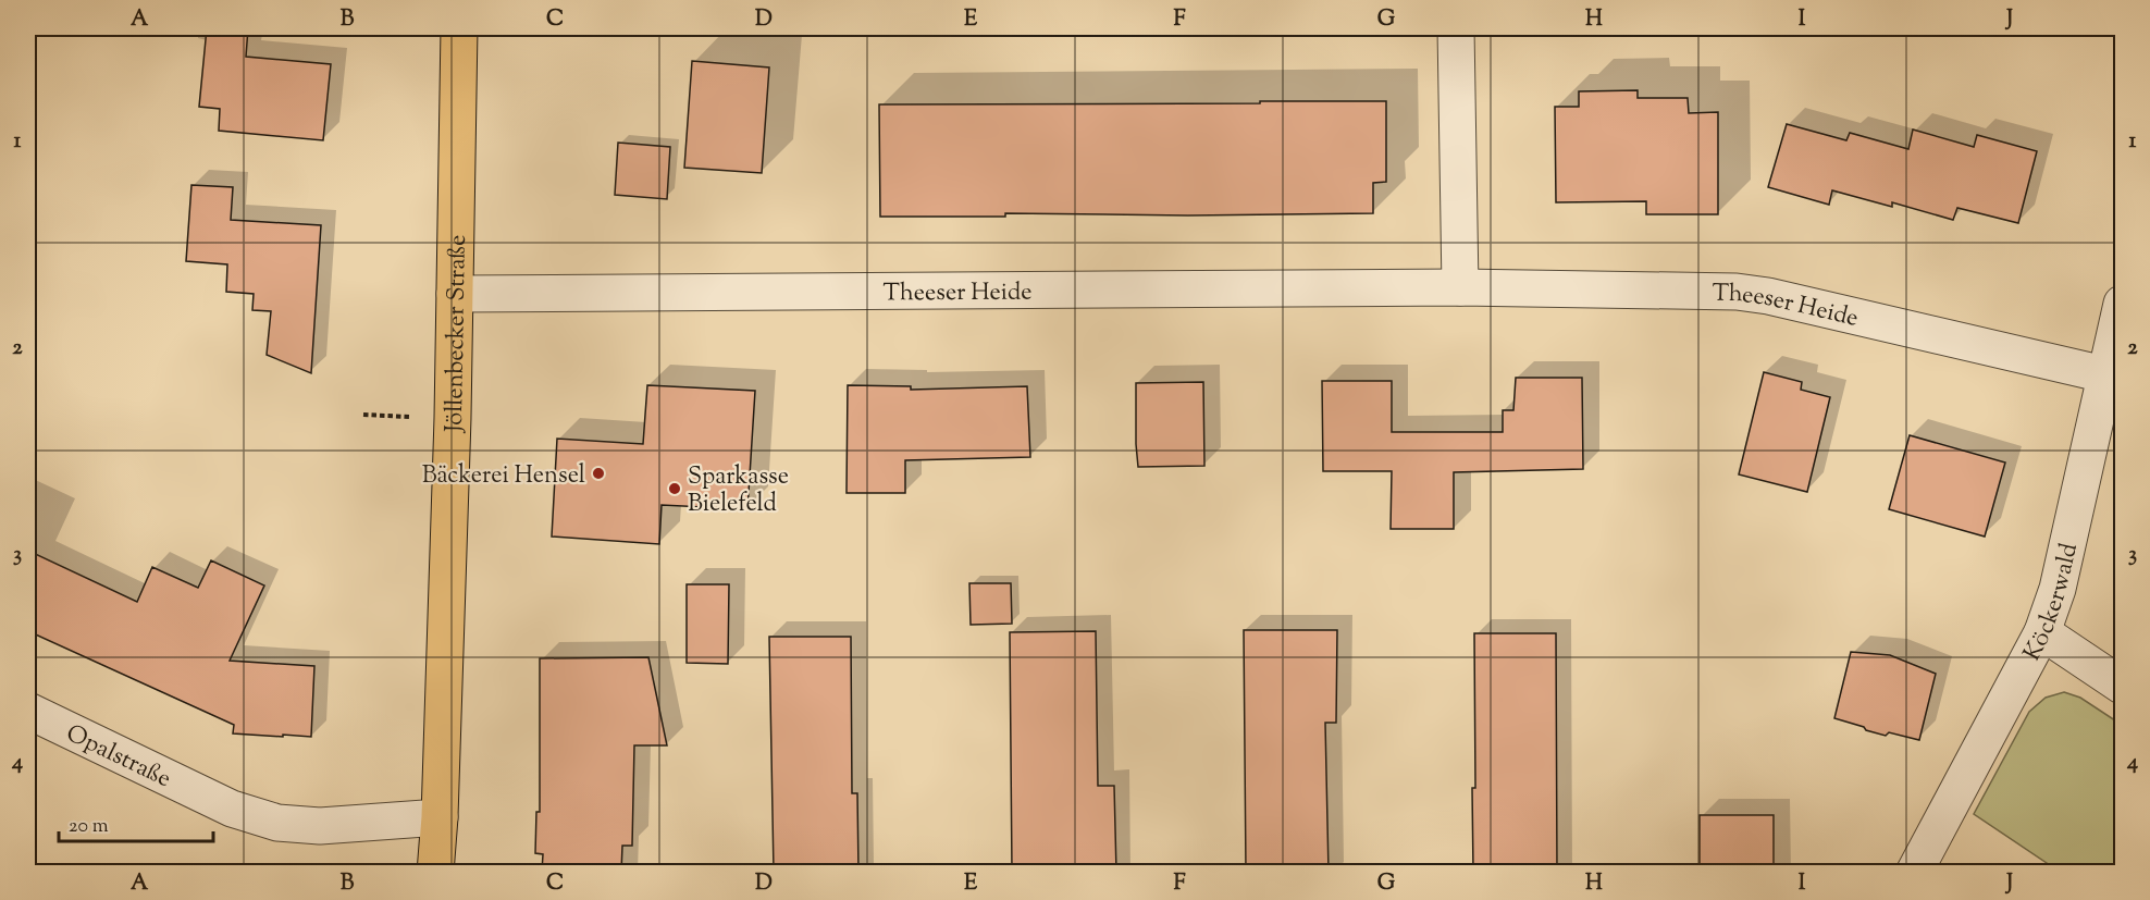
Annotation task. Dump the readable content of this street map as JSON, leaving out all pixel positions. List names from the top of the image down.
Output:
{
  "streets": {
    "main road": ["Jöllenbecker Straße"],
    "street": ["Theeser Heide", "Köckerwald", "Opalstraße"]
  },
  "crossings": [
    ["Theeser Heide", "Jöllenbecker Straße"],
    ["Theeser Heide", "Köckerwald"],
    ["Jöllenbecker Straße", "Opalstraße"]
  ],
  "places": ["Bäckerei Hensel", "Sparkasse Bielefeld"],
  "scale_bar": "20 m",
  "grid": {
    "columns": [
      "A",
      "B",
      "C",
      "D",
      "E",
      "F",
      "G",
      "H",
      "I",
      "J"
    ],
    "rows": [
      "1",
      "2",
      "3",
      "4"
    ]
  }
}
